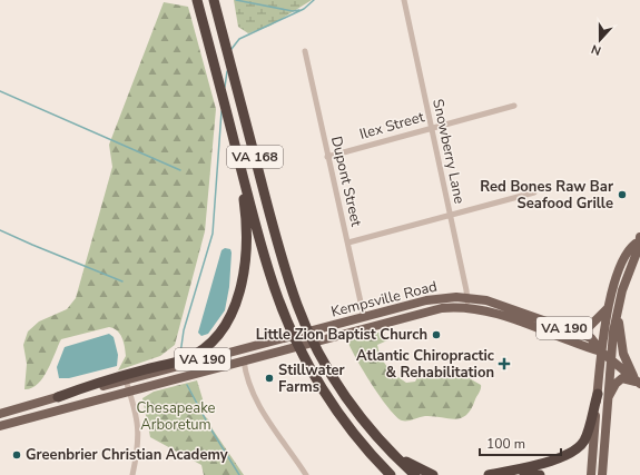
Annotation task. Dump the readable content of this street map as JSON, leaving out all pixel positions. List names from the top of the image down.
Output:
{
  "streets": {
    "highway": ["VA 168"],
    "main road": ["Kempsville Road", "VA 190"],
    "street": ["Ilex Street", "Snowberry Lane", "Dupont Street"]
  },
  "crossings": [
    ["Ilex Street", "Snowberry Lane"],
    ["Ilex Street", "Dupont Street"],
    ["Snowberry Lane", "Kempsville Road"],
    ["Dupont Street", "Kempsville Road"],
    ["Kempsville Road", "VA 190"]
  ],
  "parks": ["Chesapeake Arboretum"],
  "places": {
    "other": [
      "Red Bones Raw Bar Seafood Grille",
      "Little Zion Baptist Church",
      "Stillwater Farms",
      "Greenbrier Christian Academy"
    ],
    "health": ["Atlantic Chiropractic & Rehabilitation"]
  },
  "scale_bar": "100 m",
  "north": "bottom"
}
